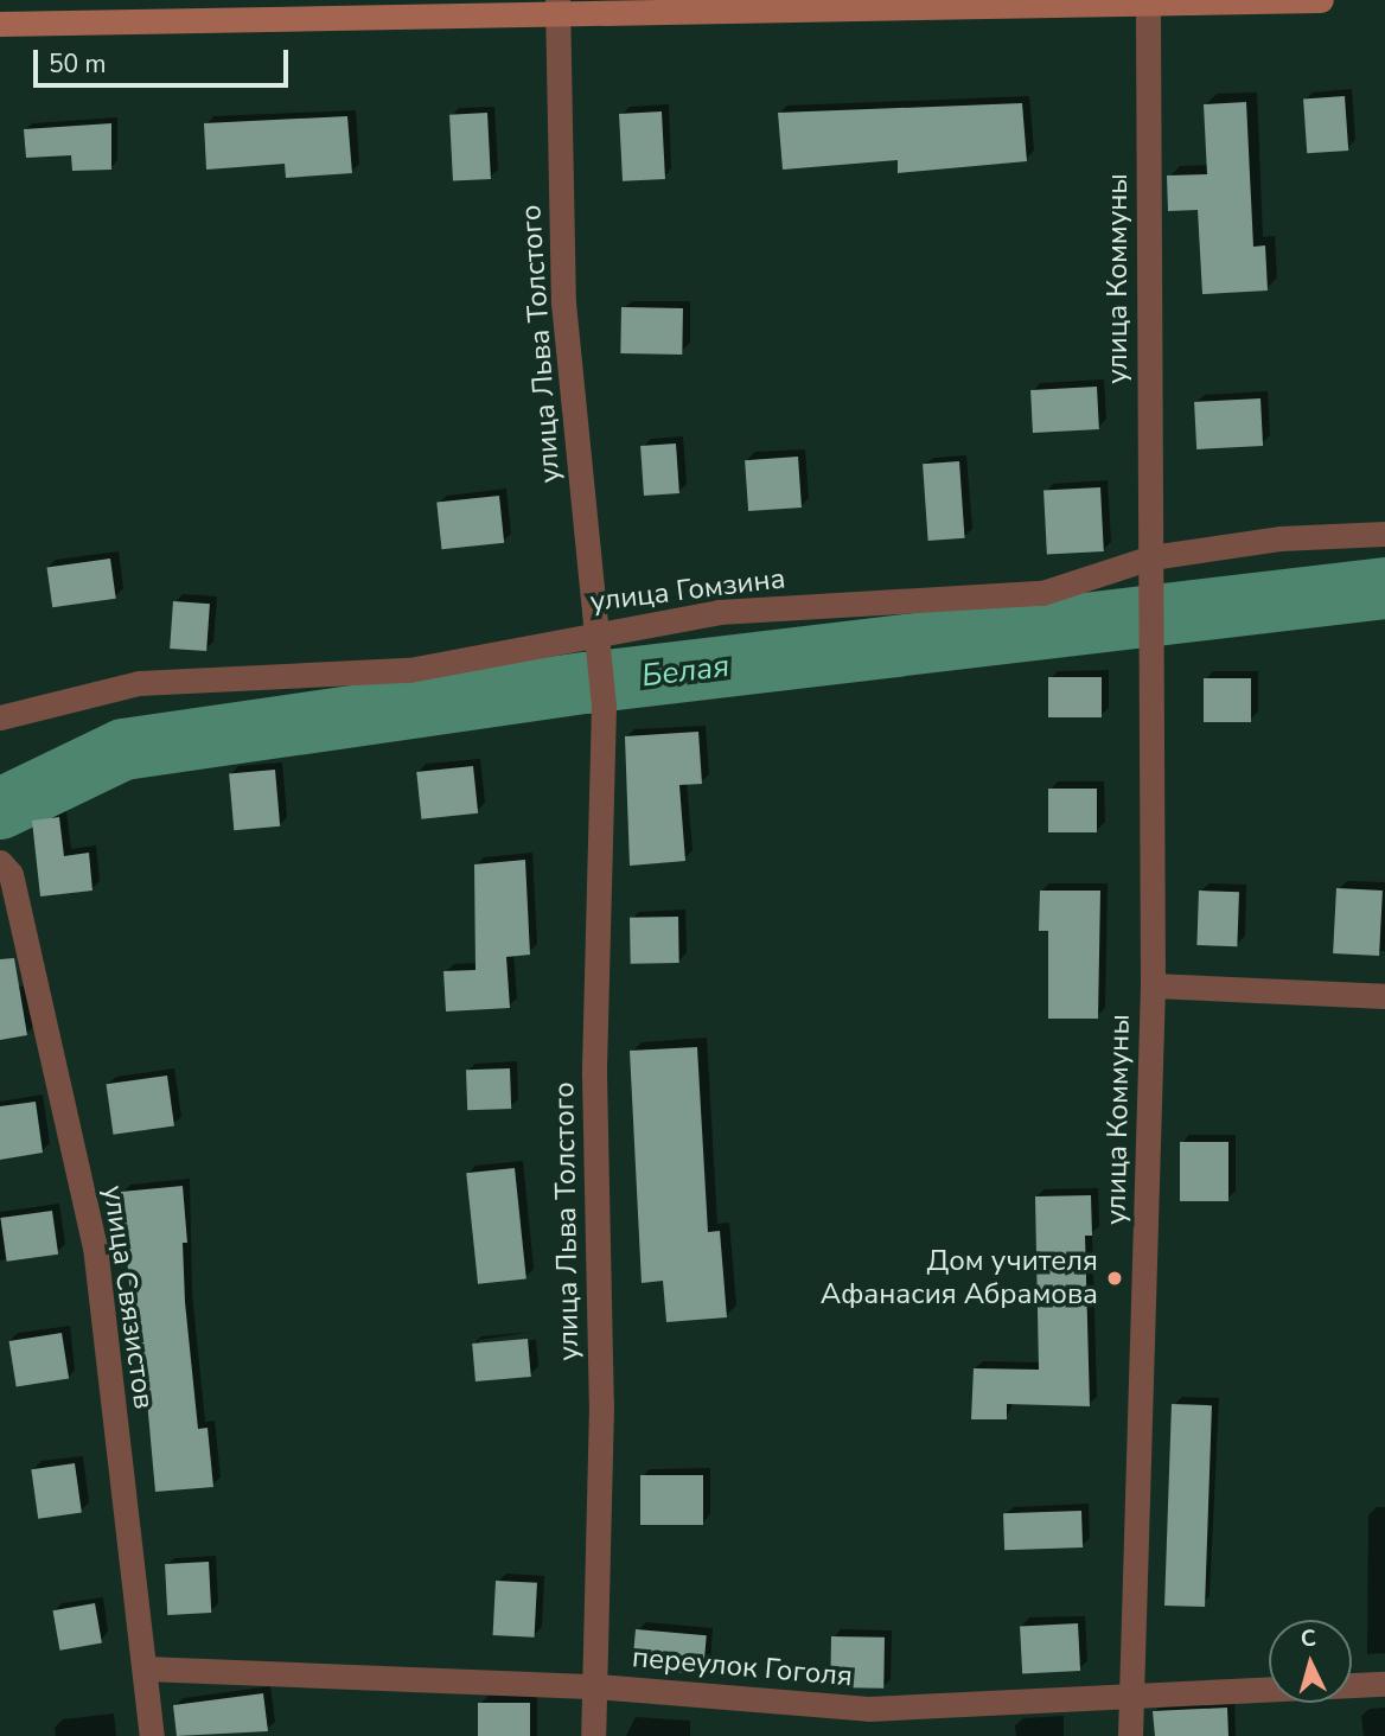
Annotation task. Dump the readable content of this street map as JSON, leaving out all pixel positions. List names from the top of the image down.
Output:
{
  "streets": {
    "street": [
      "улица Коммуны",
      "улица Льва Толстого",
      "улица Гомзина",
      "улица Связистов",
      "переулок Гоголя"
    ]
  },
  "crossings": [
    ["улица Коммуны", "улица Гомзина"],
    ["улица Коммуны", "переулок Гоголя"],
    ["улица Льва Толстого", "улица Гомзина"],
    ["улица Льва Толстого", "переулок Гоголя"],
    ["улица Связистов", "переулок Гоголя"]
  ],
  "water": ["Белая"],
  "places": ["Дом учителя Афанасия Абрамова"],
  "scale_bar": "50 m",
  "north": "top"
}
